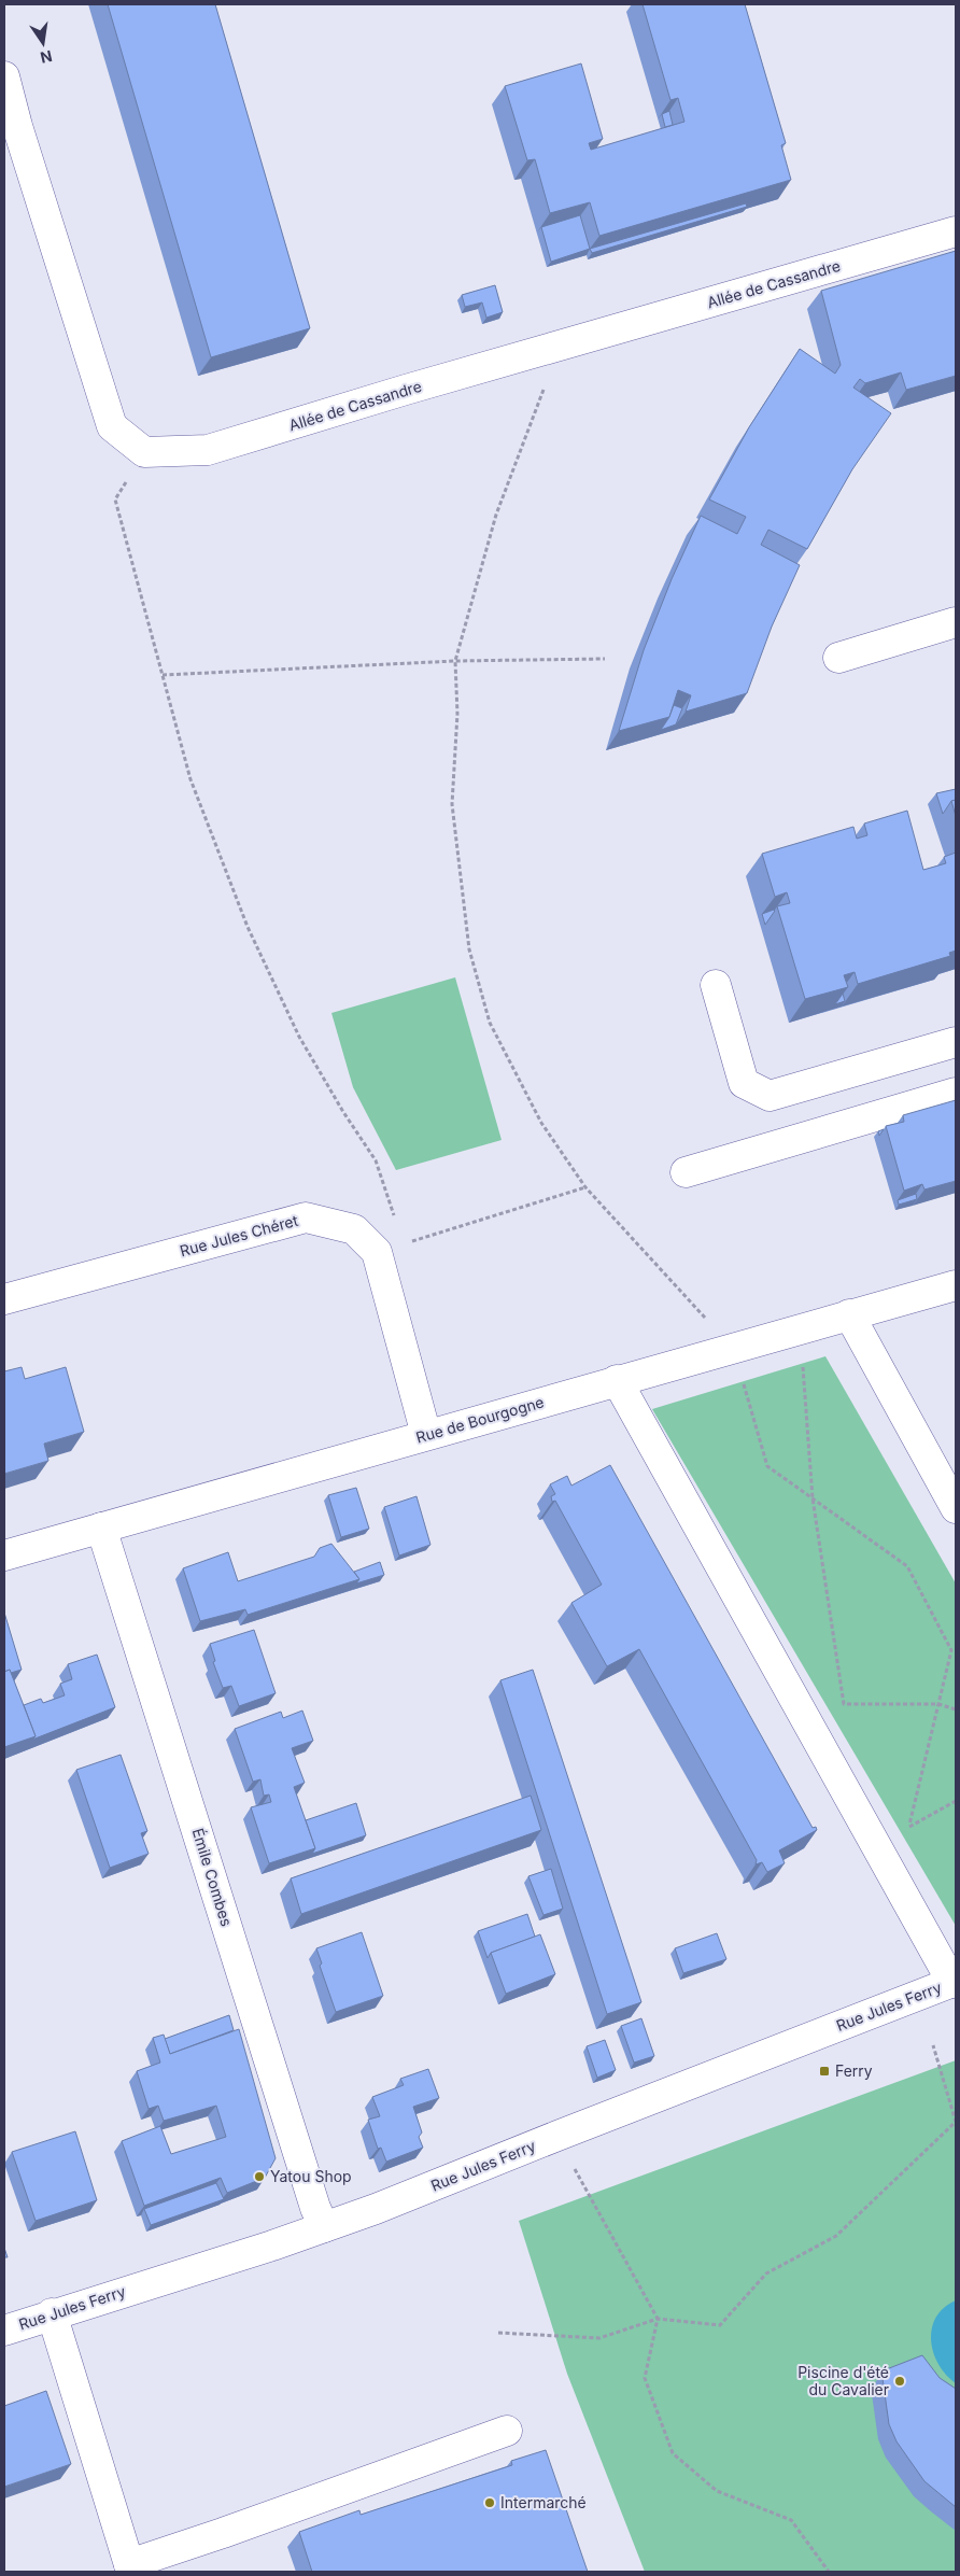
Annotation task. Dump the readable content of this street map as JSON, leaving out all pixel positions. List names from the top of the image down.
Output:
{
  "streets": {
    "street": [
      "Allée de Cassandre",
      "Rue Jules Chéret",
      "Rue de Bourgogne",
      "Émile Combes",
      "Rue Jules Ferry"
    ]
  },
  "crossings": [
    ["Rue de Bourgogne", "Émile Combes"],
    ["Émile Combes", "Rue Jules Ferry"]
  ],
  "places": {
    "transit": ["Ferry"],
    "other": ["Yatou Shop", "Piscine d'été du Cavalier", "Intermarché"]
  },
  "north": "bottom"
}
